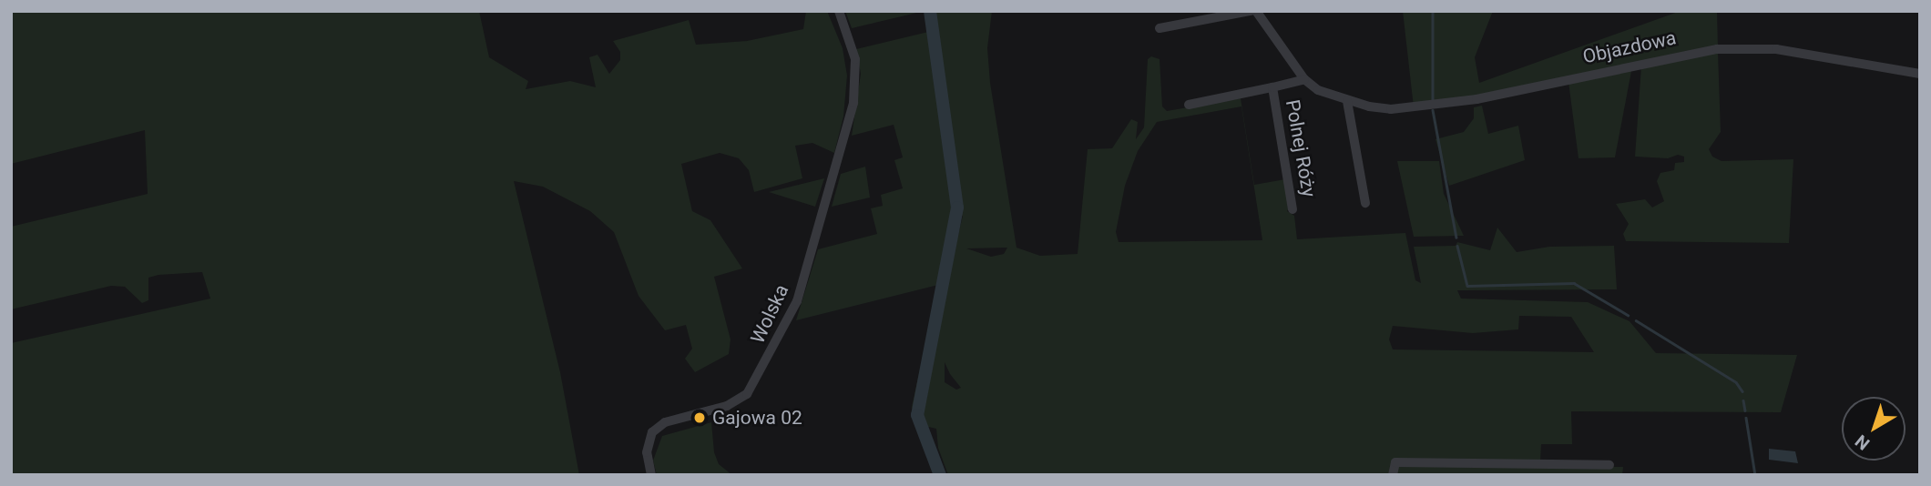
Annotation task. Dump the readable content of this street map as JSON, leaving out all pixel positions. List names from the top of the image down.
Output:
{
  "streets": {
    "street": ["Objazdowa", "Polnej Róży", "Wolska"]
  },
  "crossings": [
    ["Objazdowa", "Polnej Róży"]
  ],
  "places": ["Gajowa 02"],
  "north": "bottom left"
}
